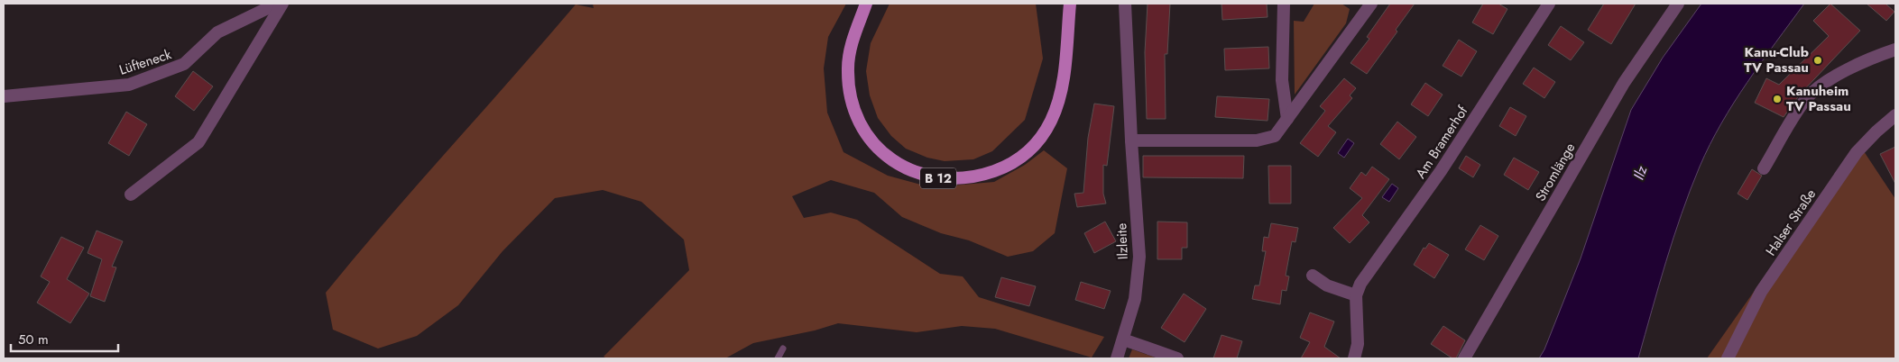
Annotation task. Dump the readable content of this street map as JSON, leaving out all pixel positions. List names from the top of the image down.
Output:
{
  "streets": {
    "main road": ["B 12"],
    "street": [
      "Lüfteneck",
      "Am Bramerhof",
      "Stromlänge",
      "Halser Straße",
      "Ilzleite"
    ]
  },
  "water": ["Ilz"],
  "places": ["Kanu-Club TV Passau", "Kanuheim TV Passau"],
  "scale_bar": "50 m"
}
